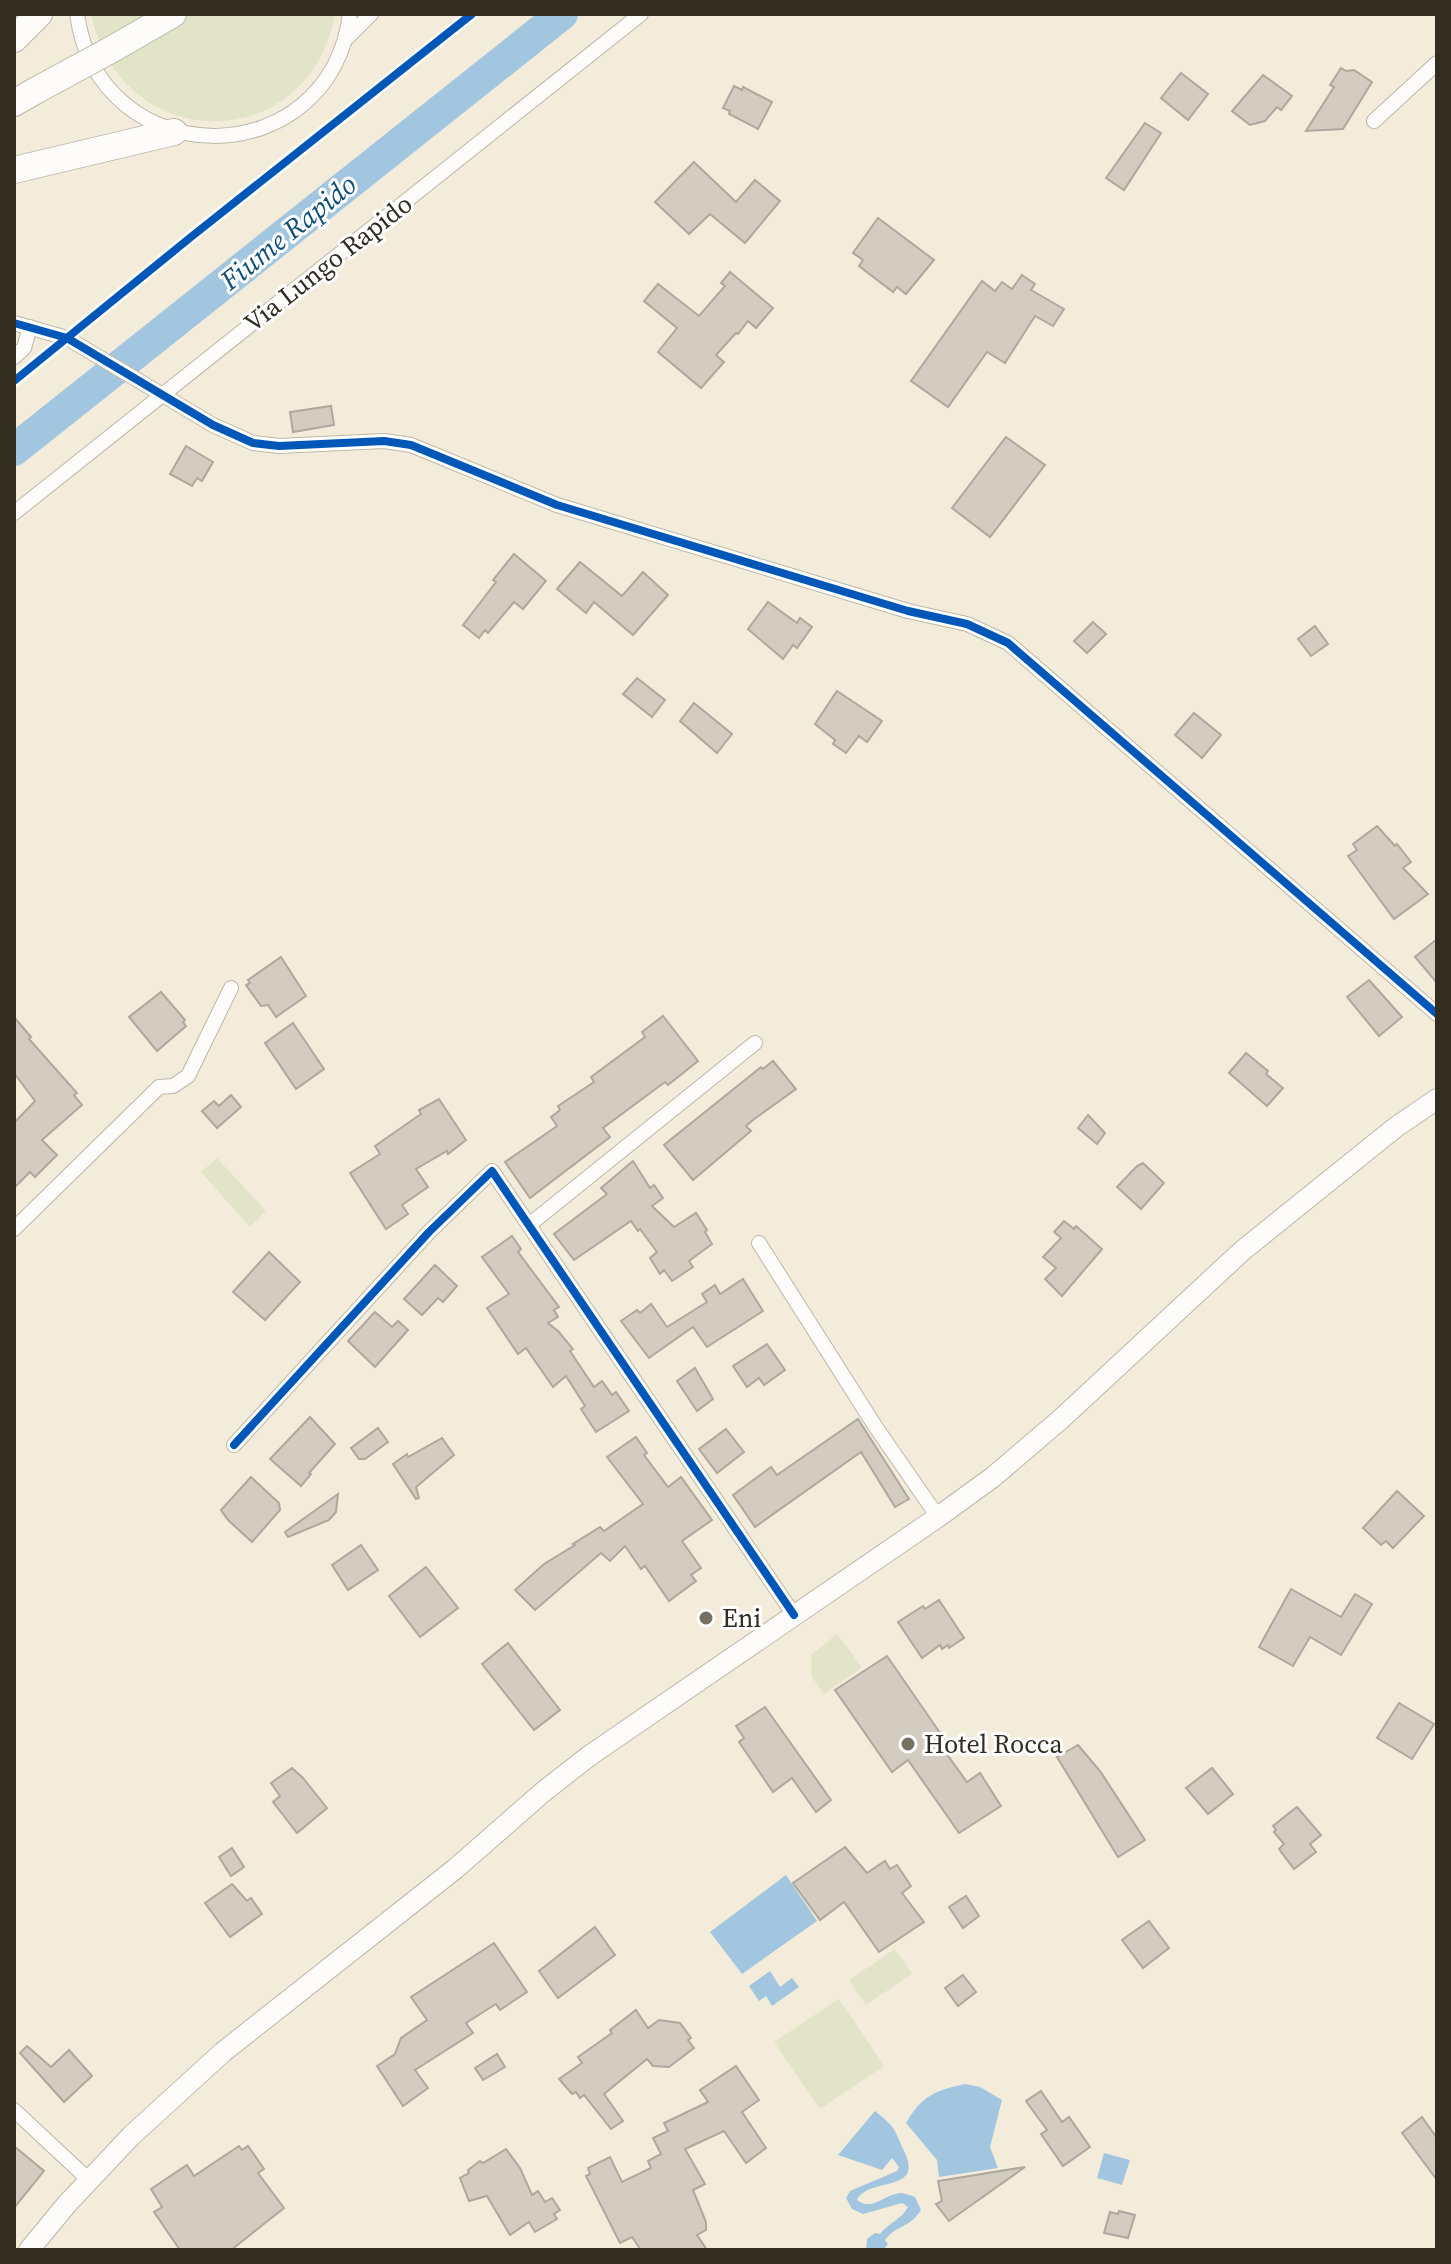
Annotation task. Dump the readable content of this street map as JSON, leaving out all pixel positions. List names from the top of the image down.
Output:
{
  "streets": {
    "street": ["Via Lungo Rapido"]
  },
  "water": ["Fiume Rapido"],
  "places": ["Eni", "Hotel Rocca"]
}
